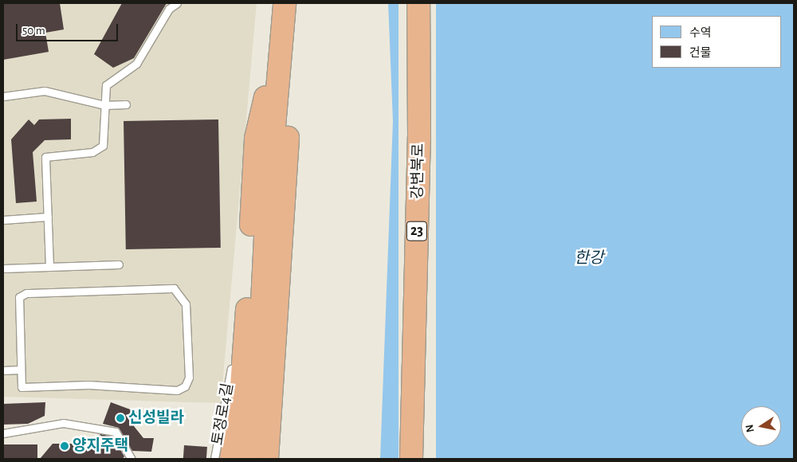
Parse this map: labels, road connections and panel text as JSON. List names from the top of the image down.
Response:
{
  "streets": {
    "highway": ["강변북로", "23"],
    "lane": ["토정로4길"]
  },
  "water": ["한강"],
  "places": ["신성빌라", "양지주택"],
  "legend": ["수역", "건물"],
  "scale_bar": "50 m",
  "north": "left"
}
